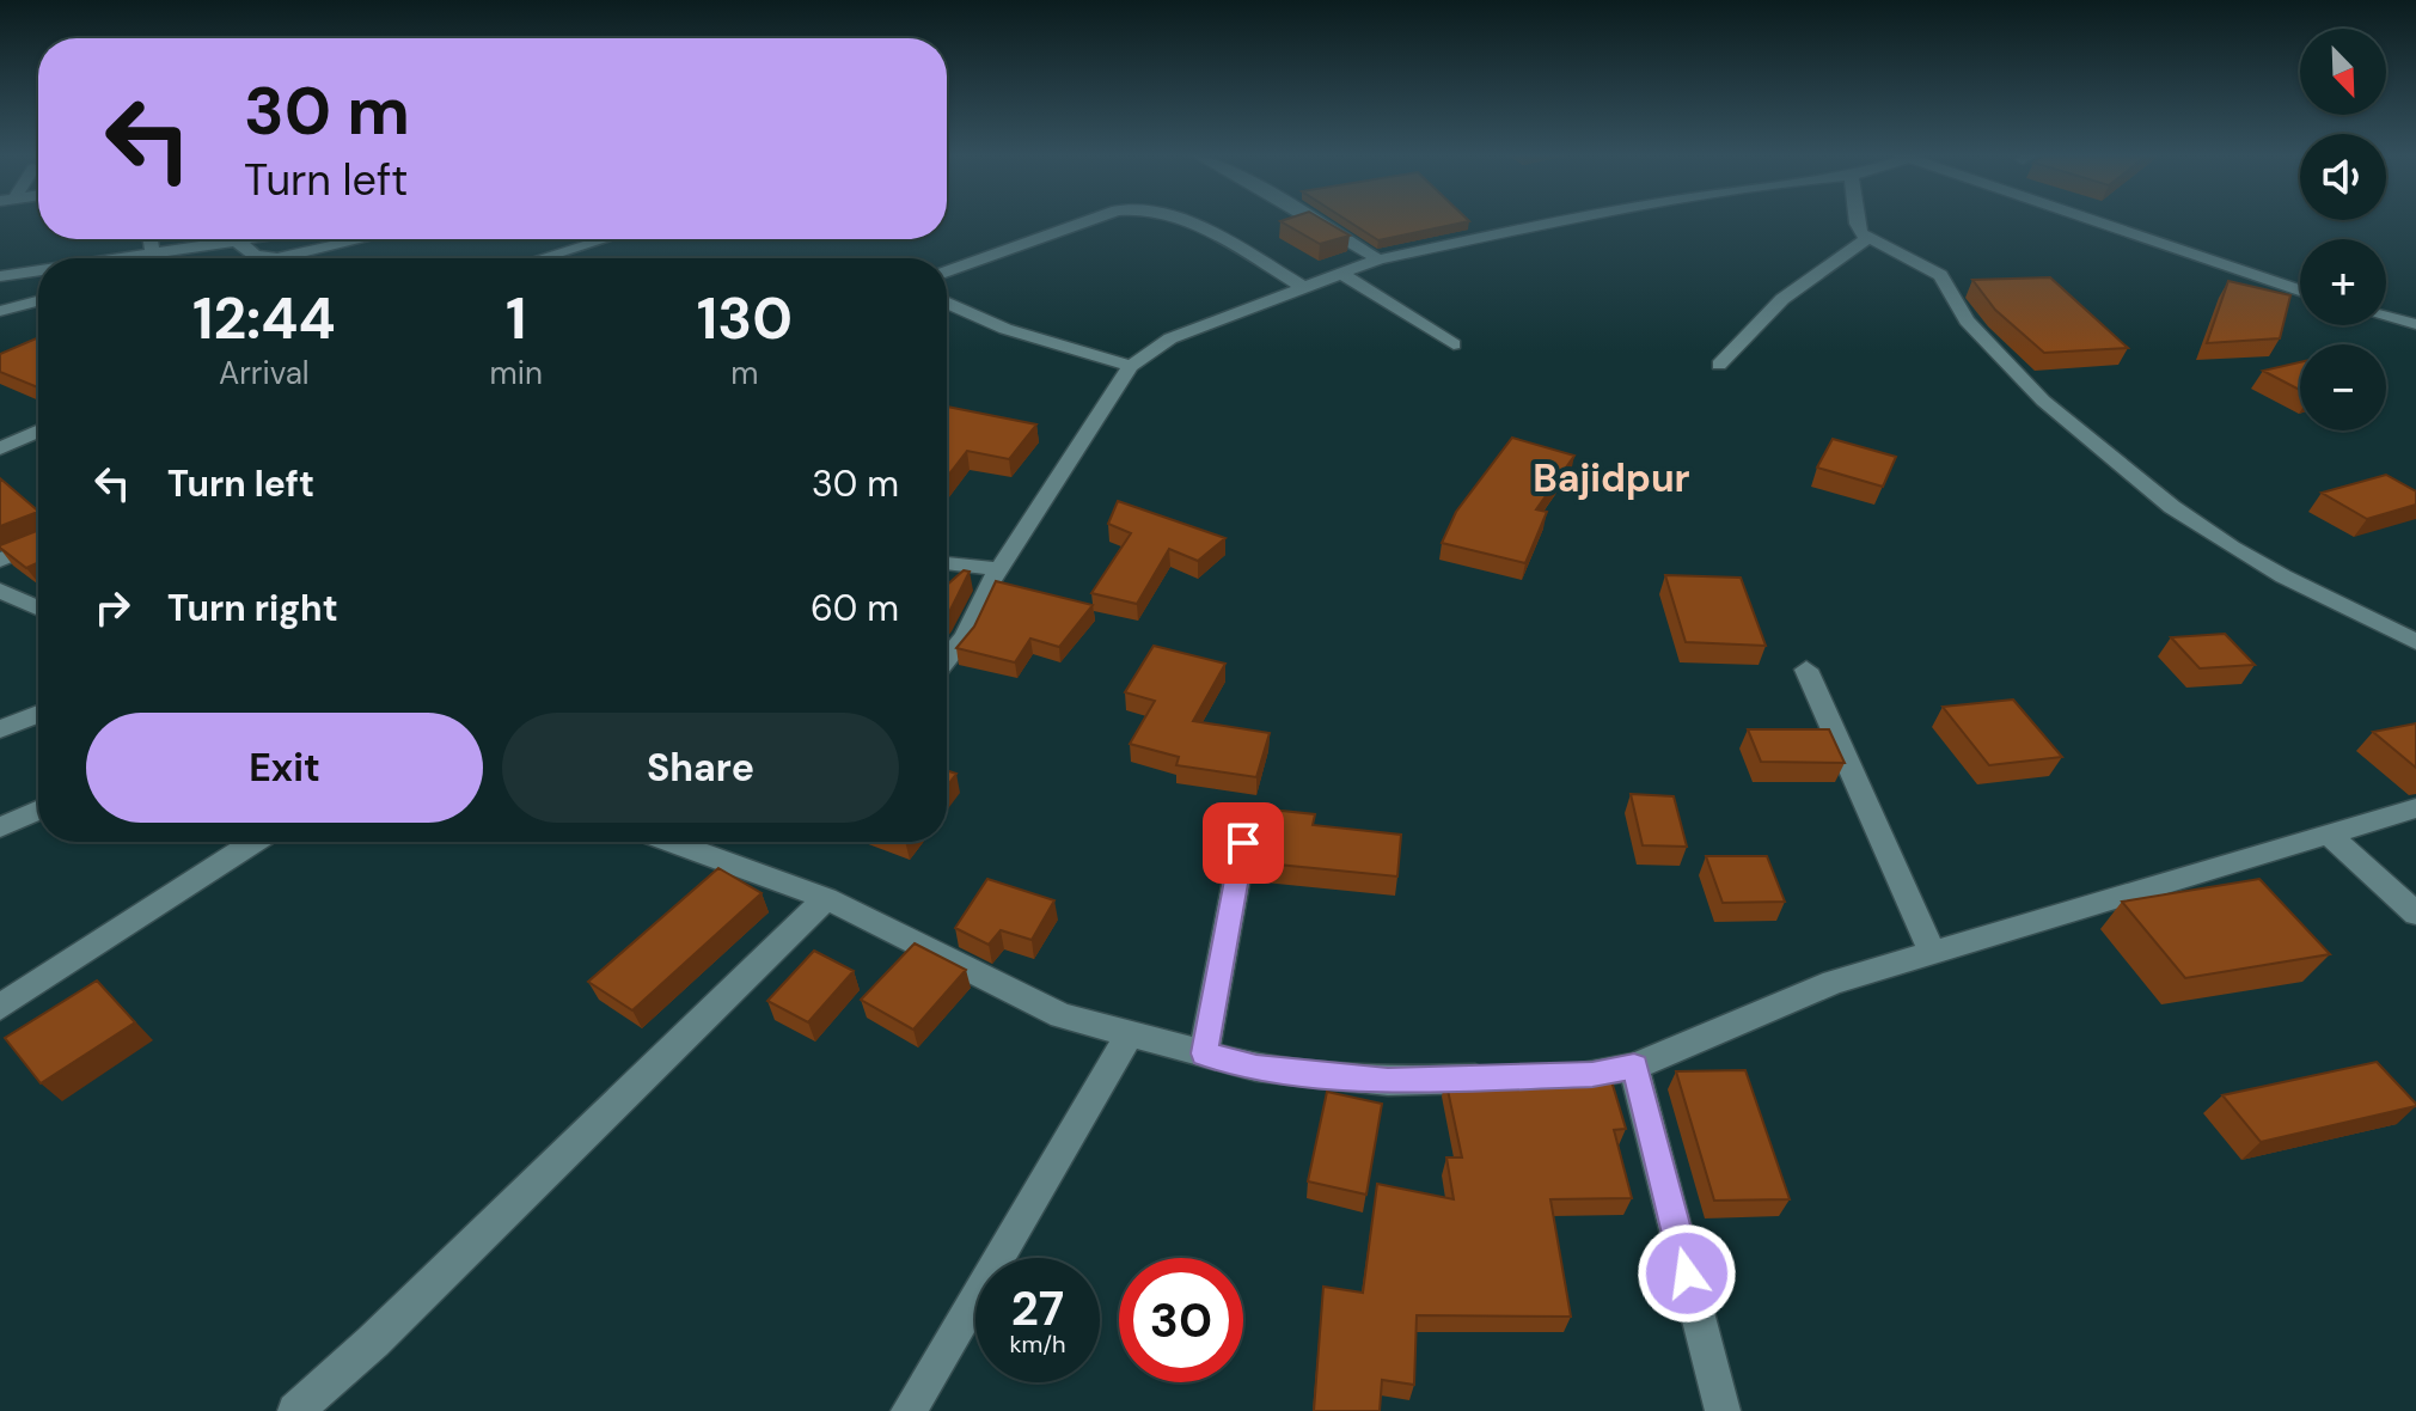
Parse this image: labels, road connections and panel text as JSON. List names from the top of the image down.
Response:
{
  "districts": ["Bajidpur"],
  "north": "bottom right",
  "page": {
    "map_buttons": ["+", "−"],
    "turn": ["30 m", "Turn left"],
    "eta": [
      "12:44",
      "Arrival",
      "1",
      "min",
      "130",
      "m"
    ],
    "list": [
      {
        "name": "Turn left",
        "value": "30 m"
      },
      {
        "name": "Turn right",
        "value": "60 m"
      }
    ],
    "buttons": ["Exit", "Share"],
    "speed": "27 km/h",
    "limit": "30"
  }
}
